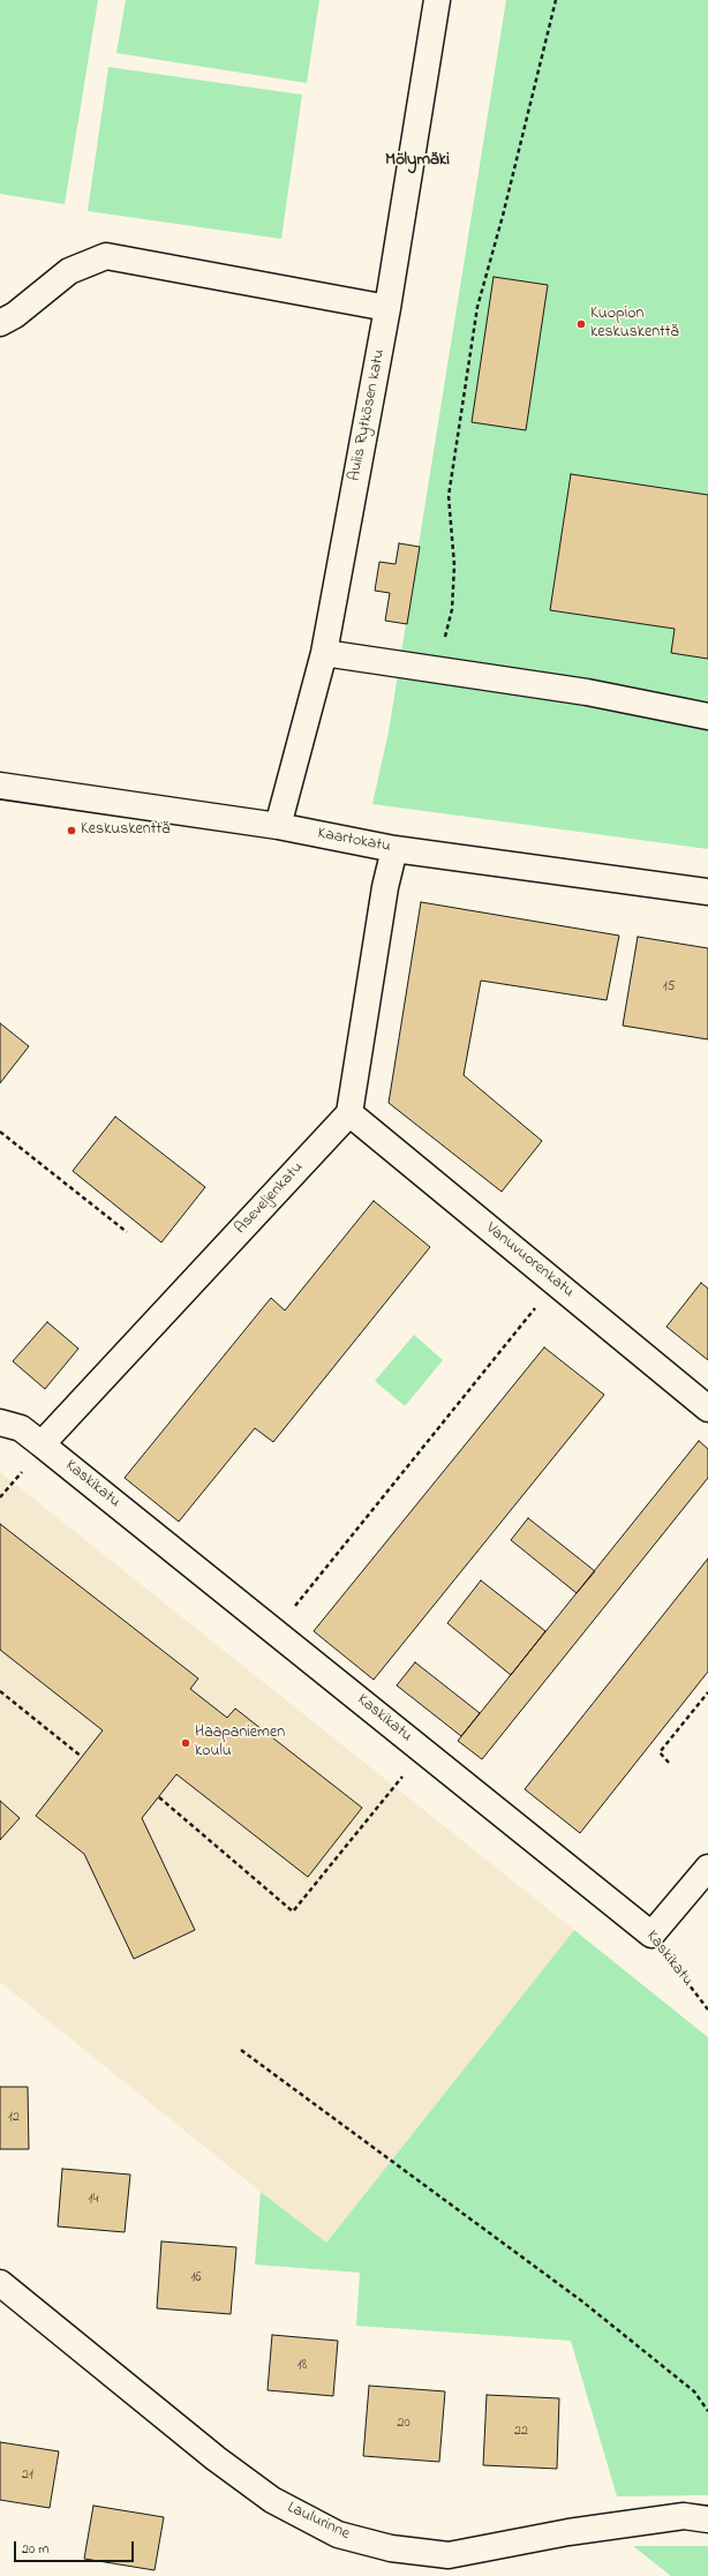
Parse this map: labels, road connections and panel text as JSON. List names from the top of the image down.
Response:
{
  "streets": {
    "street": [
      "Aulis Rytkösen katu",
      "Kaartokatu",
      "Aseveljenkatu",
      "Vanuvuorenkatu",
      "Kaskikatu",
      "Laulurinne"
    ]
  },
  "crossings": [
    ["Aulis Rytkösen katu", "Kaartokatu"],
    ["Aseveljenkatu", "Vanuvuorenkatu"],
    ["Aseveljenkatu", "Kaskikatu"]
  ],
  "districts": ["Mölymäki"],
  "places": ["Kuopion keskuskenttä", "Keskuskenttä", "Haapaniemen koulu"],
  "house_numbers": [
    "15",
    "12",
    "14",
    "16",
    "18",
    "20",
    "22",
    "21"
  ],
  "scale_bar": "20 m"
}
